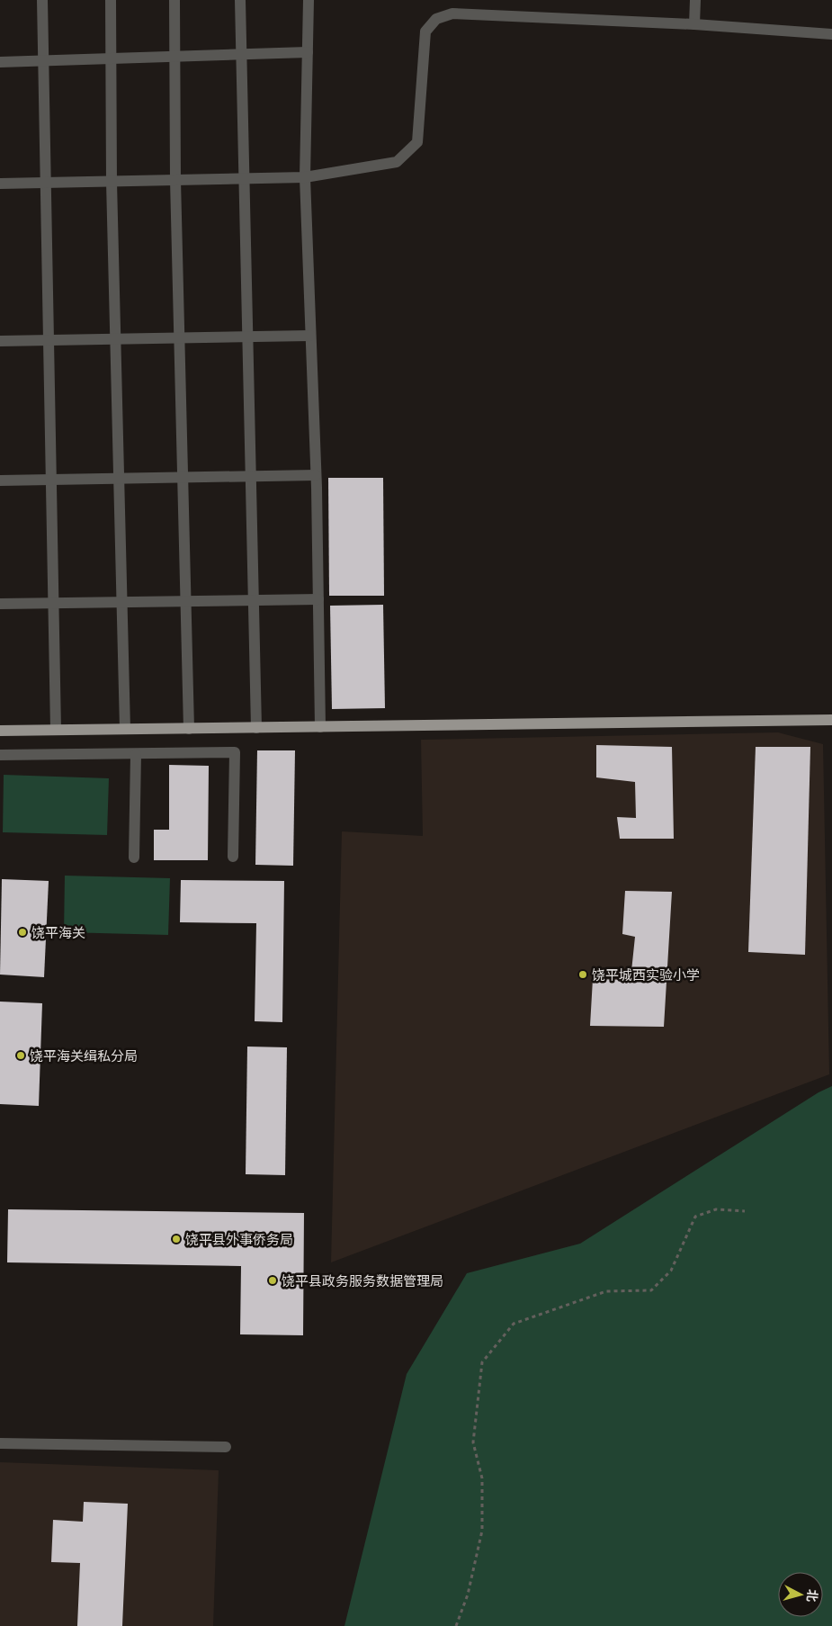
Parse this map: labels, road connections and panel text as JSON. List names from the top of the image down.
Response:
{
  "places": [
    "饶平海关",
    "饶平城西实验小学",
    "饶平海关缉私分局",
    "饶平县外事侨务局",
    "饶平县政务服务数据管理局"
  ],
  "north": "right"
}
